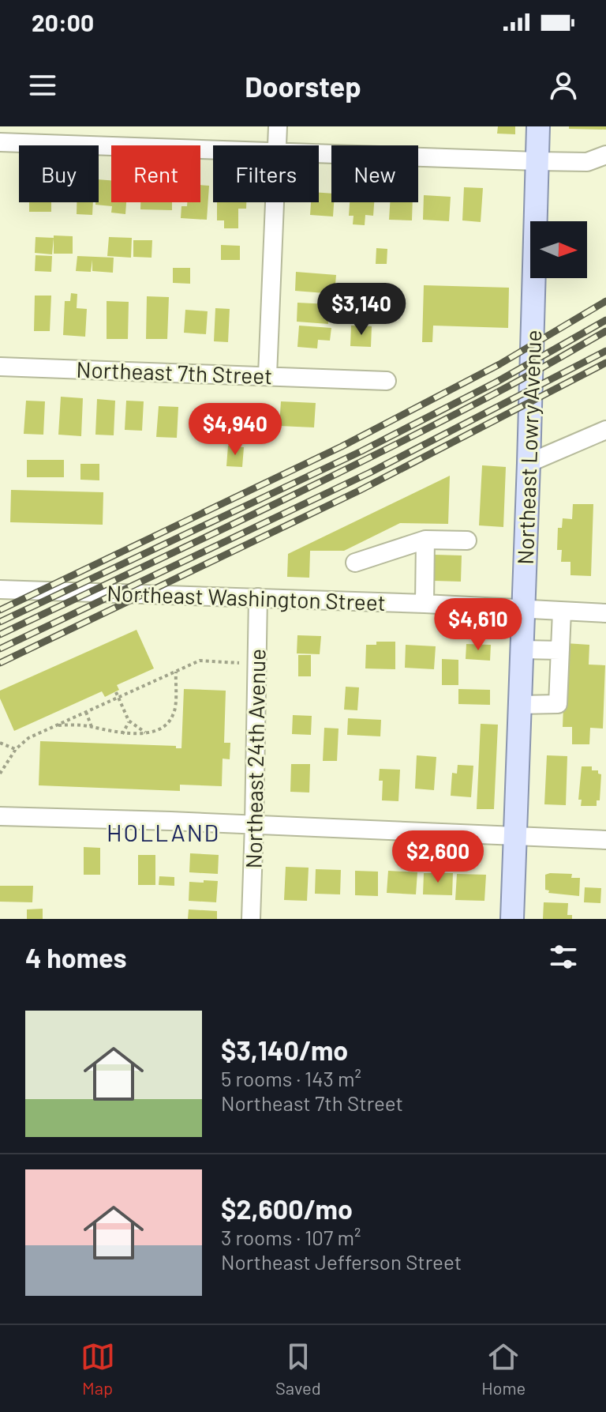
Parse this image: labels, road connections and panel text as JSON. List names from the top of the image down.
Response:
{
  "streets": {
    "main road": ["Northeast Lowry Avenue"],
    "street": ["Northeast 7th Street", "Northeast Washington Street", "Northeast 24th Avenue"]
  },
  "crossings": [
    ["Northeast Lowry Avenue", "Northeast Washington Street"],
    ["Northeast Washington Street", "Northeast 24th Avenue"]
  ],
  "districts": ["HOLLAND"],
  "north": "right",
  "page": {
    "status": "20:00",
    "header": "Doorstep",
    "chip": [
      "Buy",
      "Rent",
      "Filters",
      "New"
    ],
    "price": [
      "$3,140",
      "$4,940",
      "$4,610",
      "$2,600"
    ],
    "heading": "4 homes",
    "list": [
      {
        "name": "$3,140/mo",
        "note": "5 rooms · 143 m² · Northeast 7th Street"
      },
      {
        "name": "$2,600/mo",
        "note": "3 rooms · 107 m² · Northeast Jefferson Street"
      }
    ],
    "tabs": ["Map", "Saved", "Home"]
  }
}
